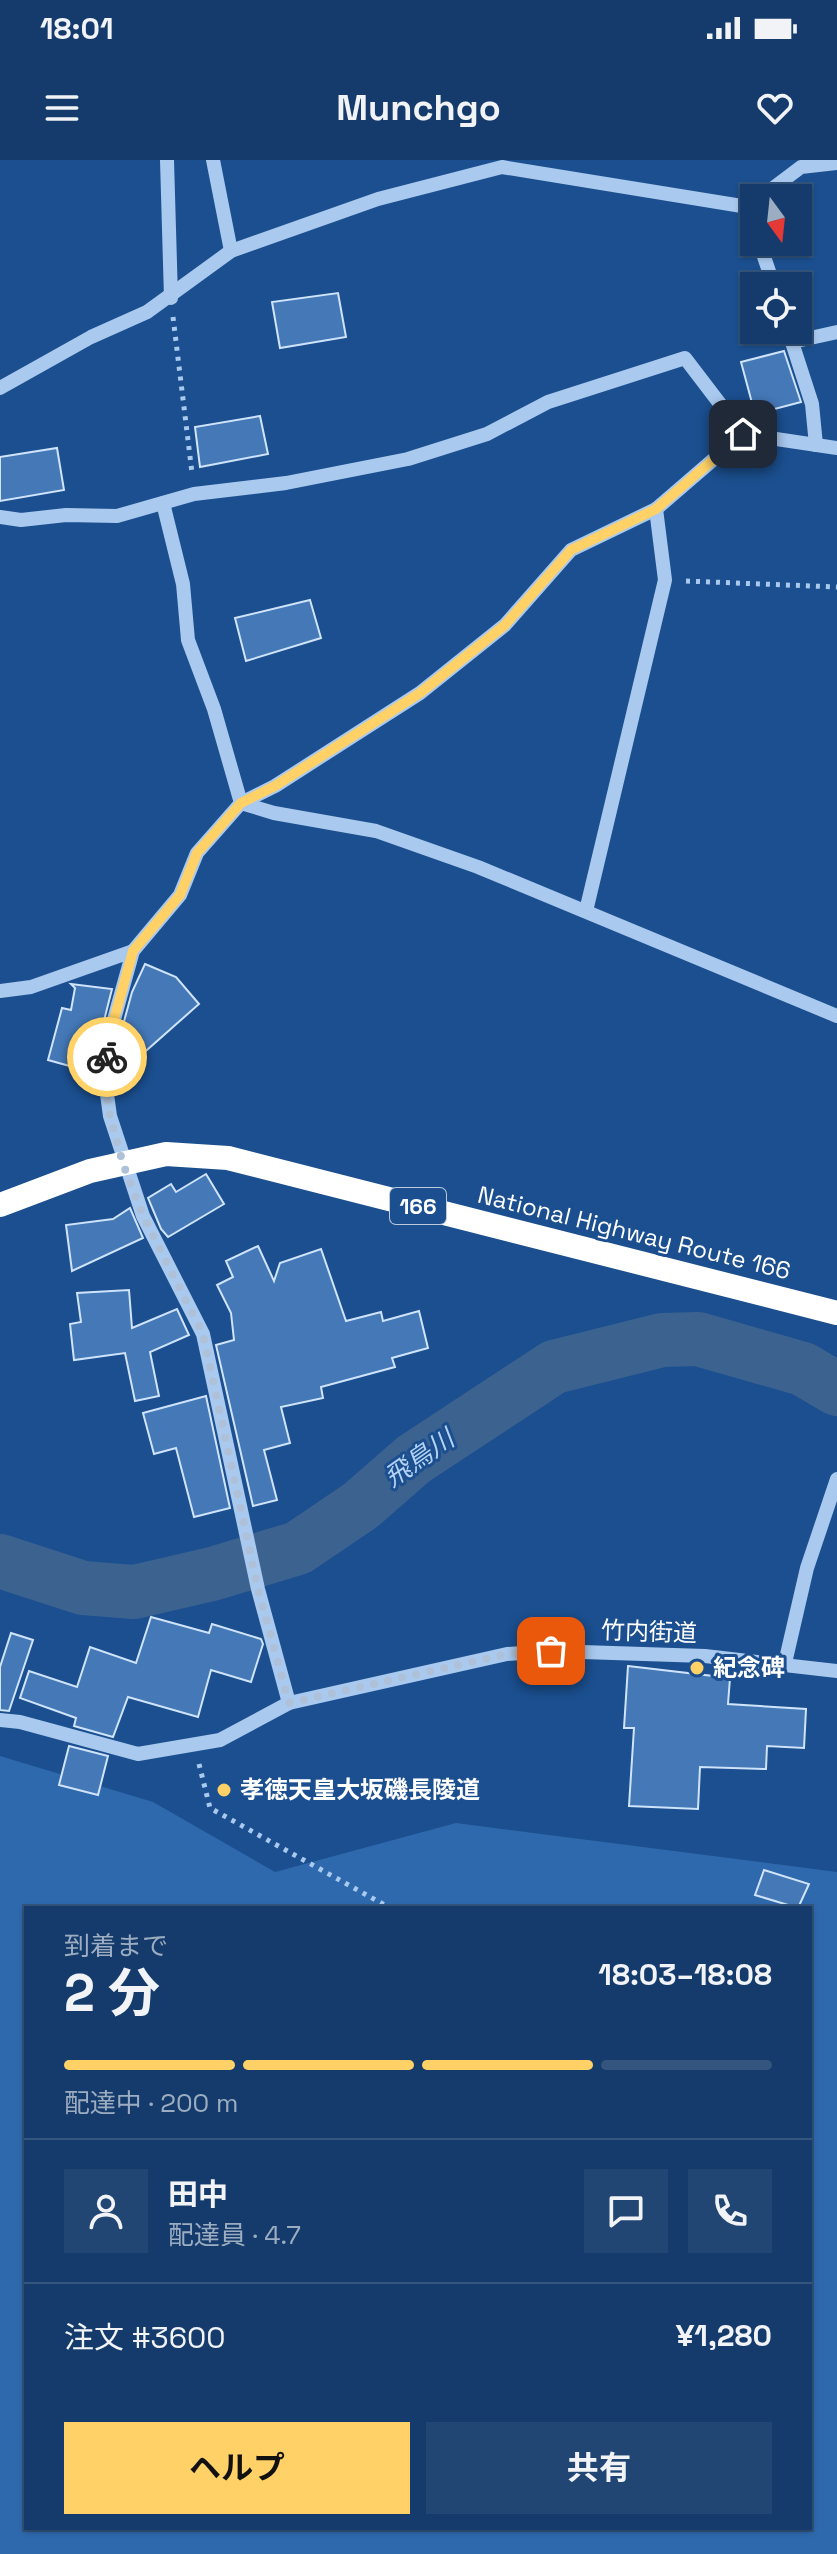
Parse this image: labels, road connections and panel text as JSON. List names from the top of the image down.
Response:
{
  "streets": {
    "highway": ["166", "National Highway Route 166"],
    "street": ["竹内街道"]
  },
  "water": ["飛鳥川"],
  "places": ["紀念碑", "孝徳天皇大坂磯長陵道"],
  "north": "bottom",
  "page": {
    "status": "18:01",
    "header": "Munchgo",
    "heading": ["2 分", "到着まで", "18:03–18:08"],
    "panel": [
      "田中",
      "配達員 · 4.7",
      "注文 #3600",
      "¥1,280"
    ],
    "bar": "配達中 · 200 m",
    "buttons": ["ヘルプ", "共有"]
  }
}
